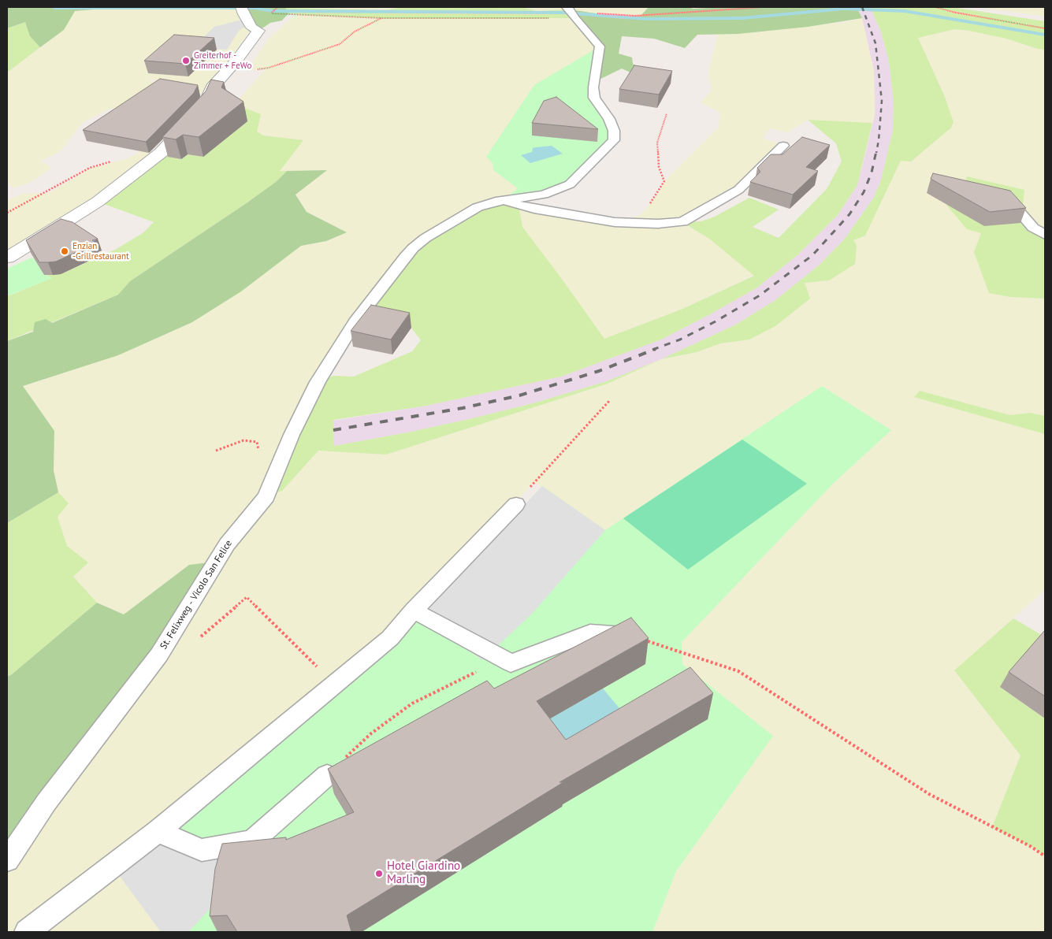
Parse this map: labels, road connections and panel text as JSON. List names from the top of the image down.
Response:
{
  "streets": {
    "lane": ["St. Felixweg - Vicolo San Felice"]
  },
  "places": ["Greiterhof - Zimmer + FeWo", "Enzian -Grillrestaurant", "Hotel Giardino Marling"]
}
